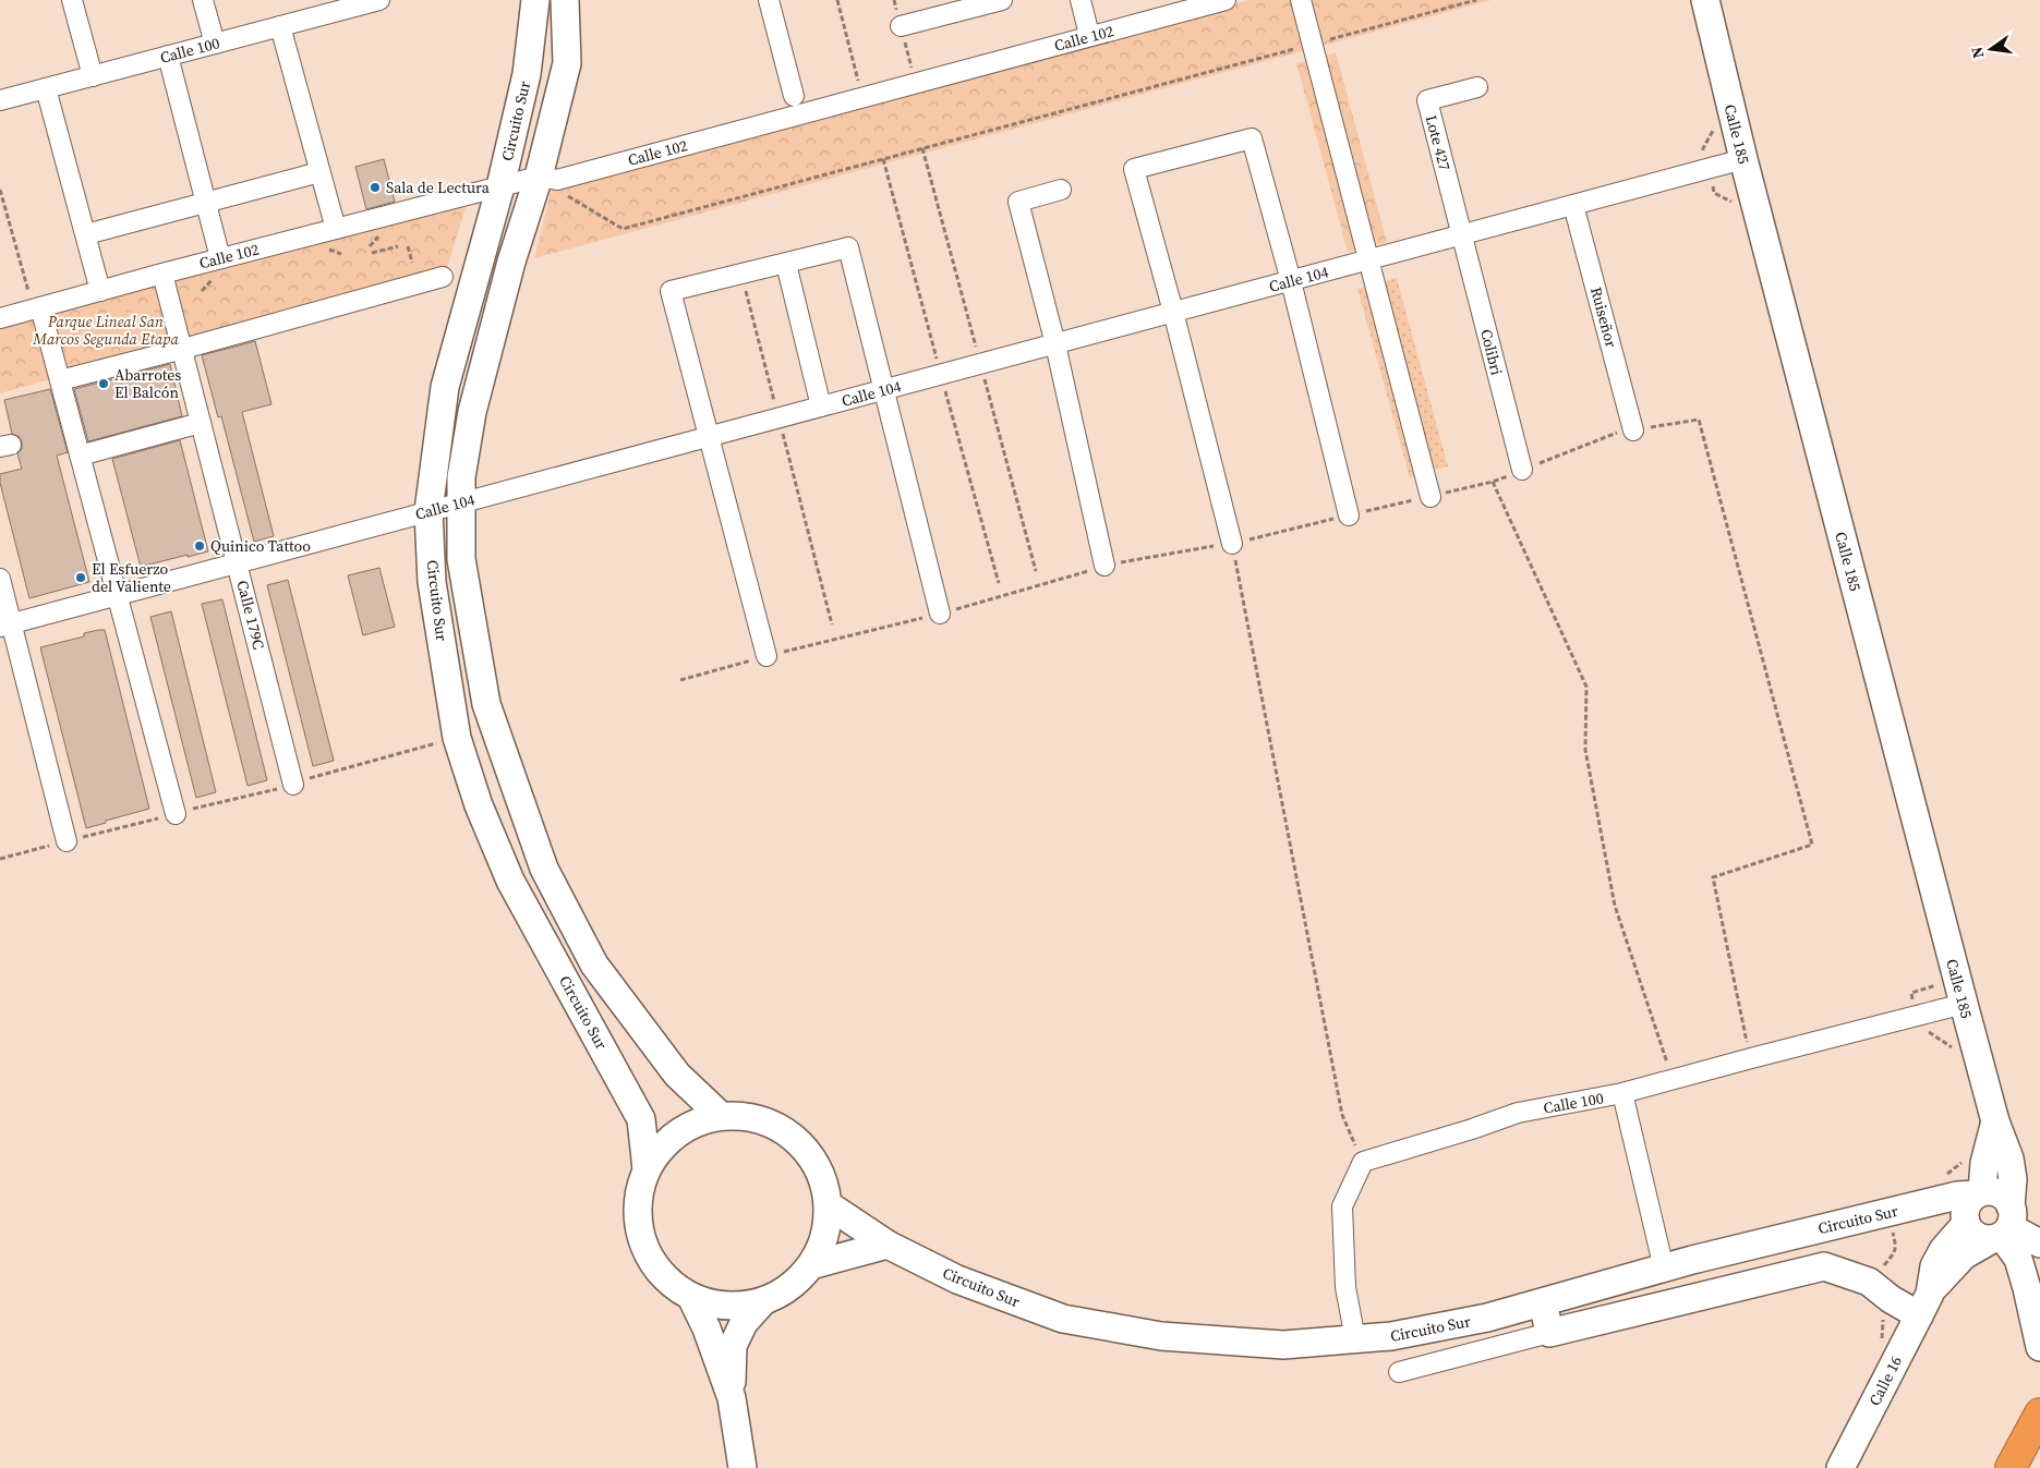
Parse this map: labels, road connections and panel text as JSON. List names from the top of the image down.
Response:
{
  "streets": {
    "street": [
      "Calle 102",
      "Calle 100",
      "Circuito Sur",
      "Calle 185",
      "Lote 427",
      "Calle 104",
      "Ruiseñor",
      "Colibri",
      "Calle 179C",
      "Calle 16"
    ]
  },
  "crossings": [
    ["Calle 102", "Circuito Sur"],
    ["Calle 102", "Calle 179C"],
    ["Calle 100", "Calle 185"],
    ["Circuito Sur", "Calle 185"],
    ["Circuito Sur", "Calle 104"],
    ["Circuito Sur", "Calle 16"],
    ["Calle 185", "Calle 104"],
    ["Calle 185", "Calle 16"],
    ["Lote 427", "Calle 104"],
    ["Lote 427", "Colibri"],
    ["Calle 104", "Ruiseñor"],
    ["Calle 104", "Colibri"],
    ["Calle 104", "Calle 179C"]
  ],
  "parks": ["Parque Lineal San Marcos Segunda Etapa"],
  "places": [
    "Sala de Lectura",
    "Abarrotes El Balcón",
    "Quinico Tattoo",
    "El Esfuerzo del Valiente"
  ],
  "north": "left"
}
